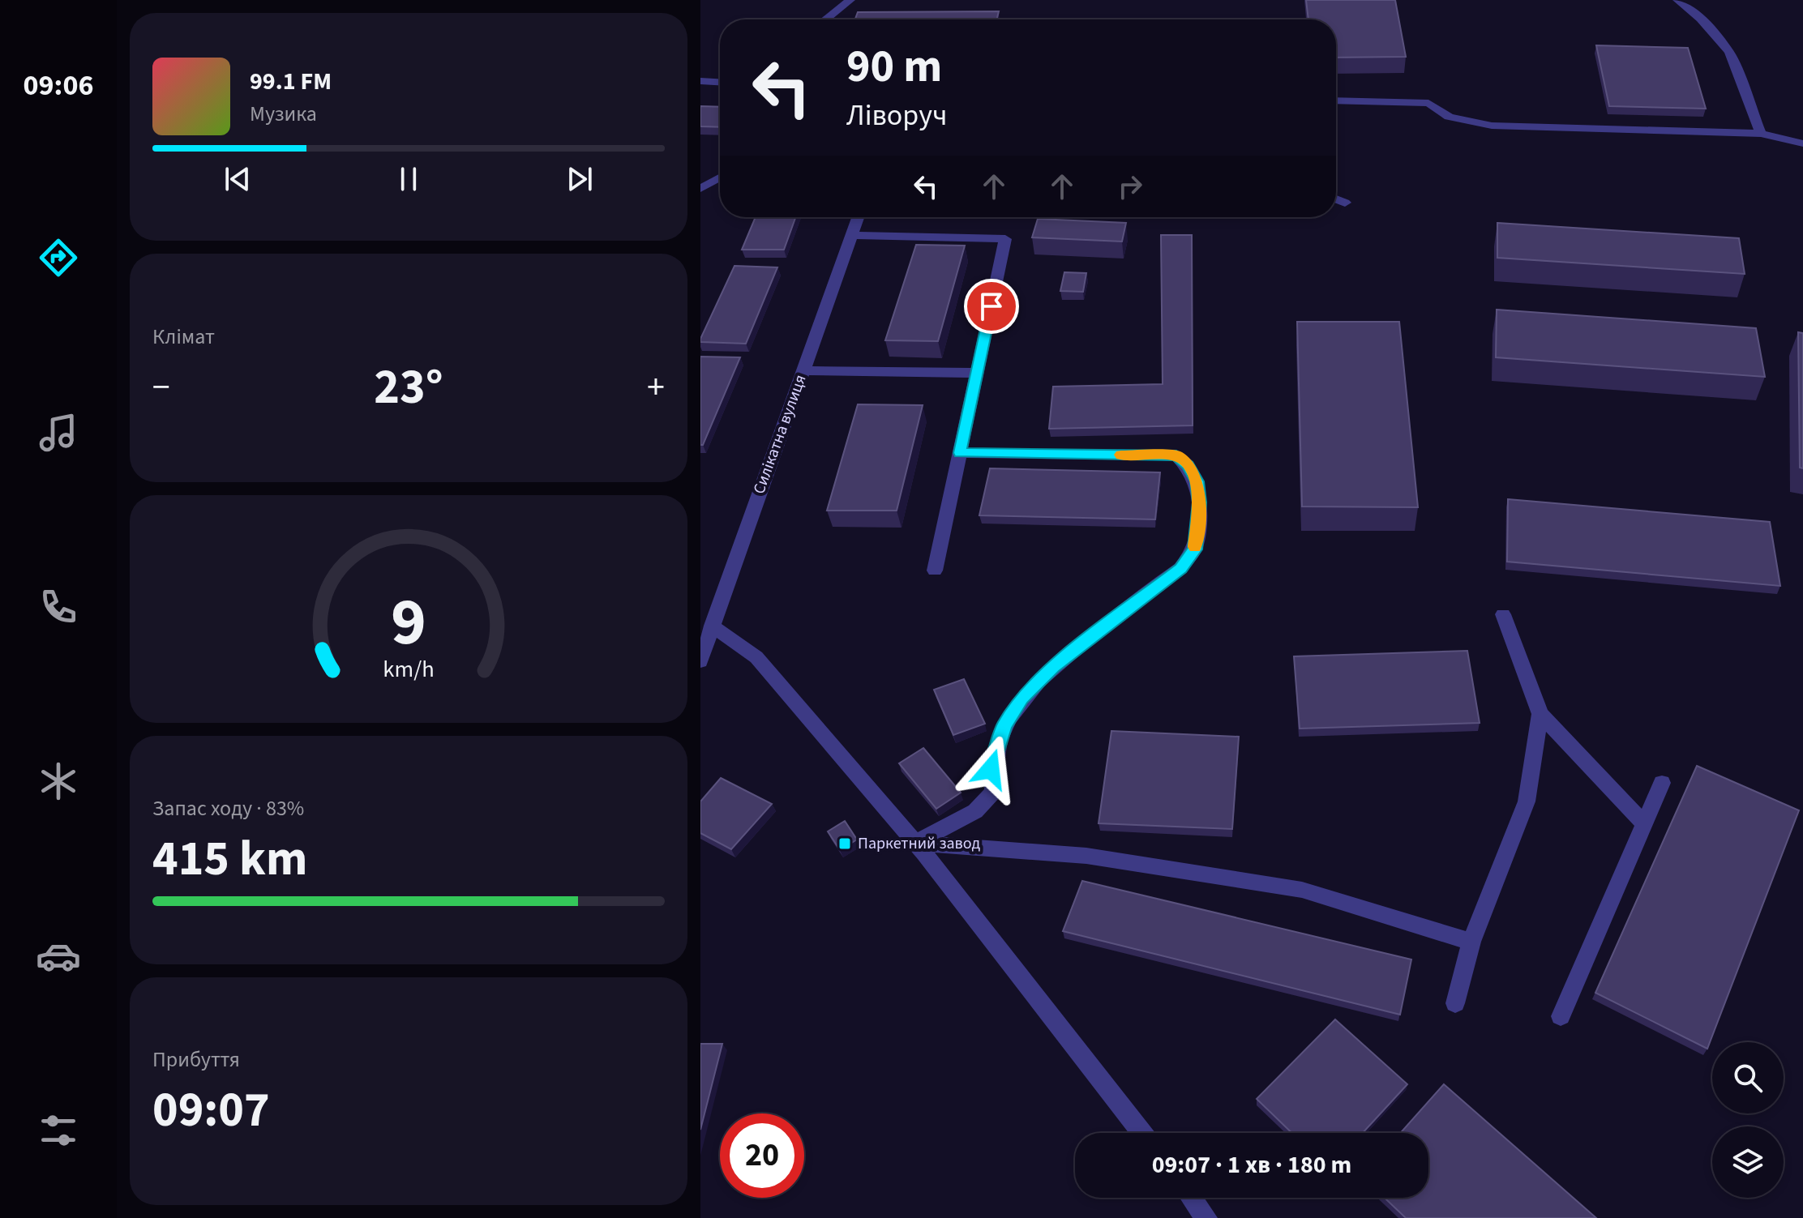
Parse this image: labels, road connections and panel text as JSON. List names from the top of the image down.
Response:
{
  "streets": {
    "street": ["Силікатна вулиця"]
  },
  "places": {
    "transit": ["Паркетний завод"]
  },
  "page": {
    "tabs": "09:06",
    "turn": ["90 m", "Ліворуч"],
    "song": ["99.1 FM", "Музика"],
    "tile": [
      "Клімат",
      ["Запас ходу · 83%", "415 km"],
      ["Прибуття", "09:07"]
    ],
    "heat": ["−", "23°", "+"],
    "limit": "20",
    "trip": "09:07 · 1 хв · 180 m",
    "gauge": ["9", "km/h"]
  }
}
